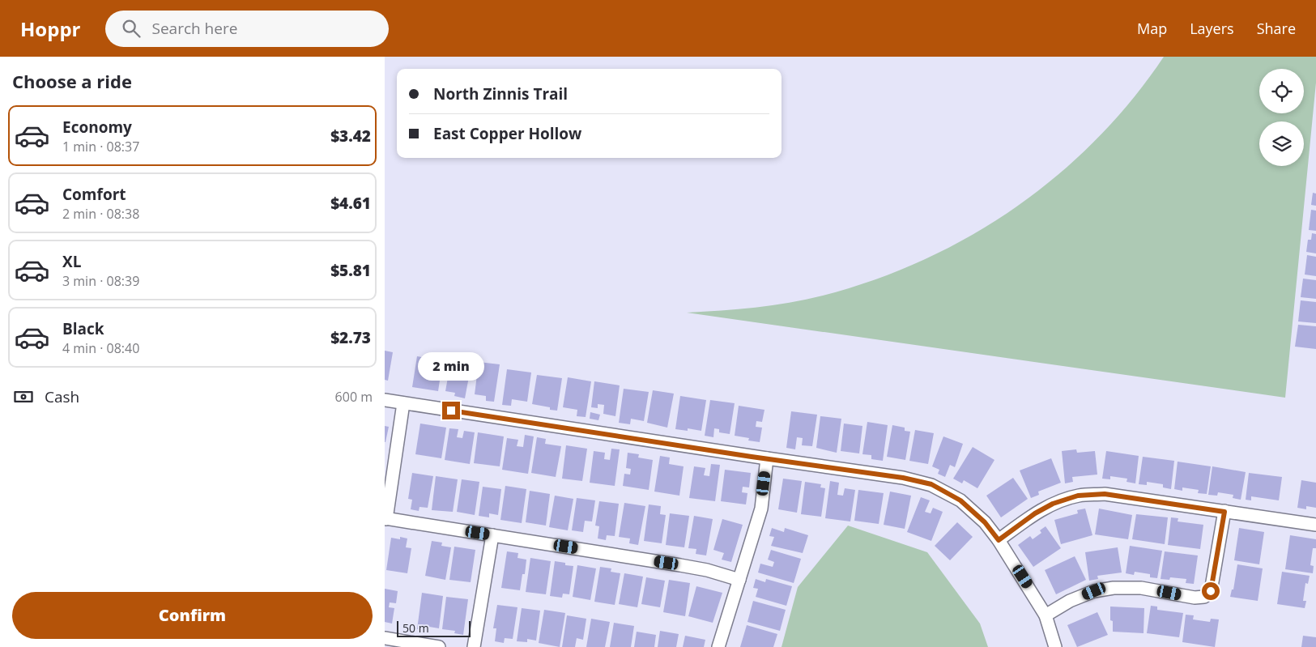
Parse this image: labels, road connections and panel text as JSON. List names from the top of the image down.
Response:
{
  "scale_bar": "50 m",
  "page": {
    "header": "Hoppr",
    "search": "Search here",
    "nav": ["Map", "Layers", "Share"],
    "heading": "Choose a ride",
    "banner": ["North Zinnis Trail", "East Copper Hollow"],
    "list": [
      {
        "name": "Economy",
        "note": "1 min · 08:37",
        "value": "$3.42"
      },
      {
        "name": "Comfort",
        "note": "2 min · 08:38",
        "value": "$4.61"
      },
      {
        "name": "XL",
        "note": "3 min · 08:39",
        "value": "$5.81"
      },
      {
        "name": "Black",
        "note": "4 min · 08:40",
        "value": "$2.73"
      }
    ],
    "bubble": "2 min",
    "pay": ["Cash", "600 m"],
    "buttons": "Confirm",
    "scale": "50 m"
  }
}
